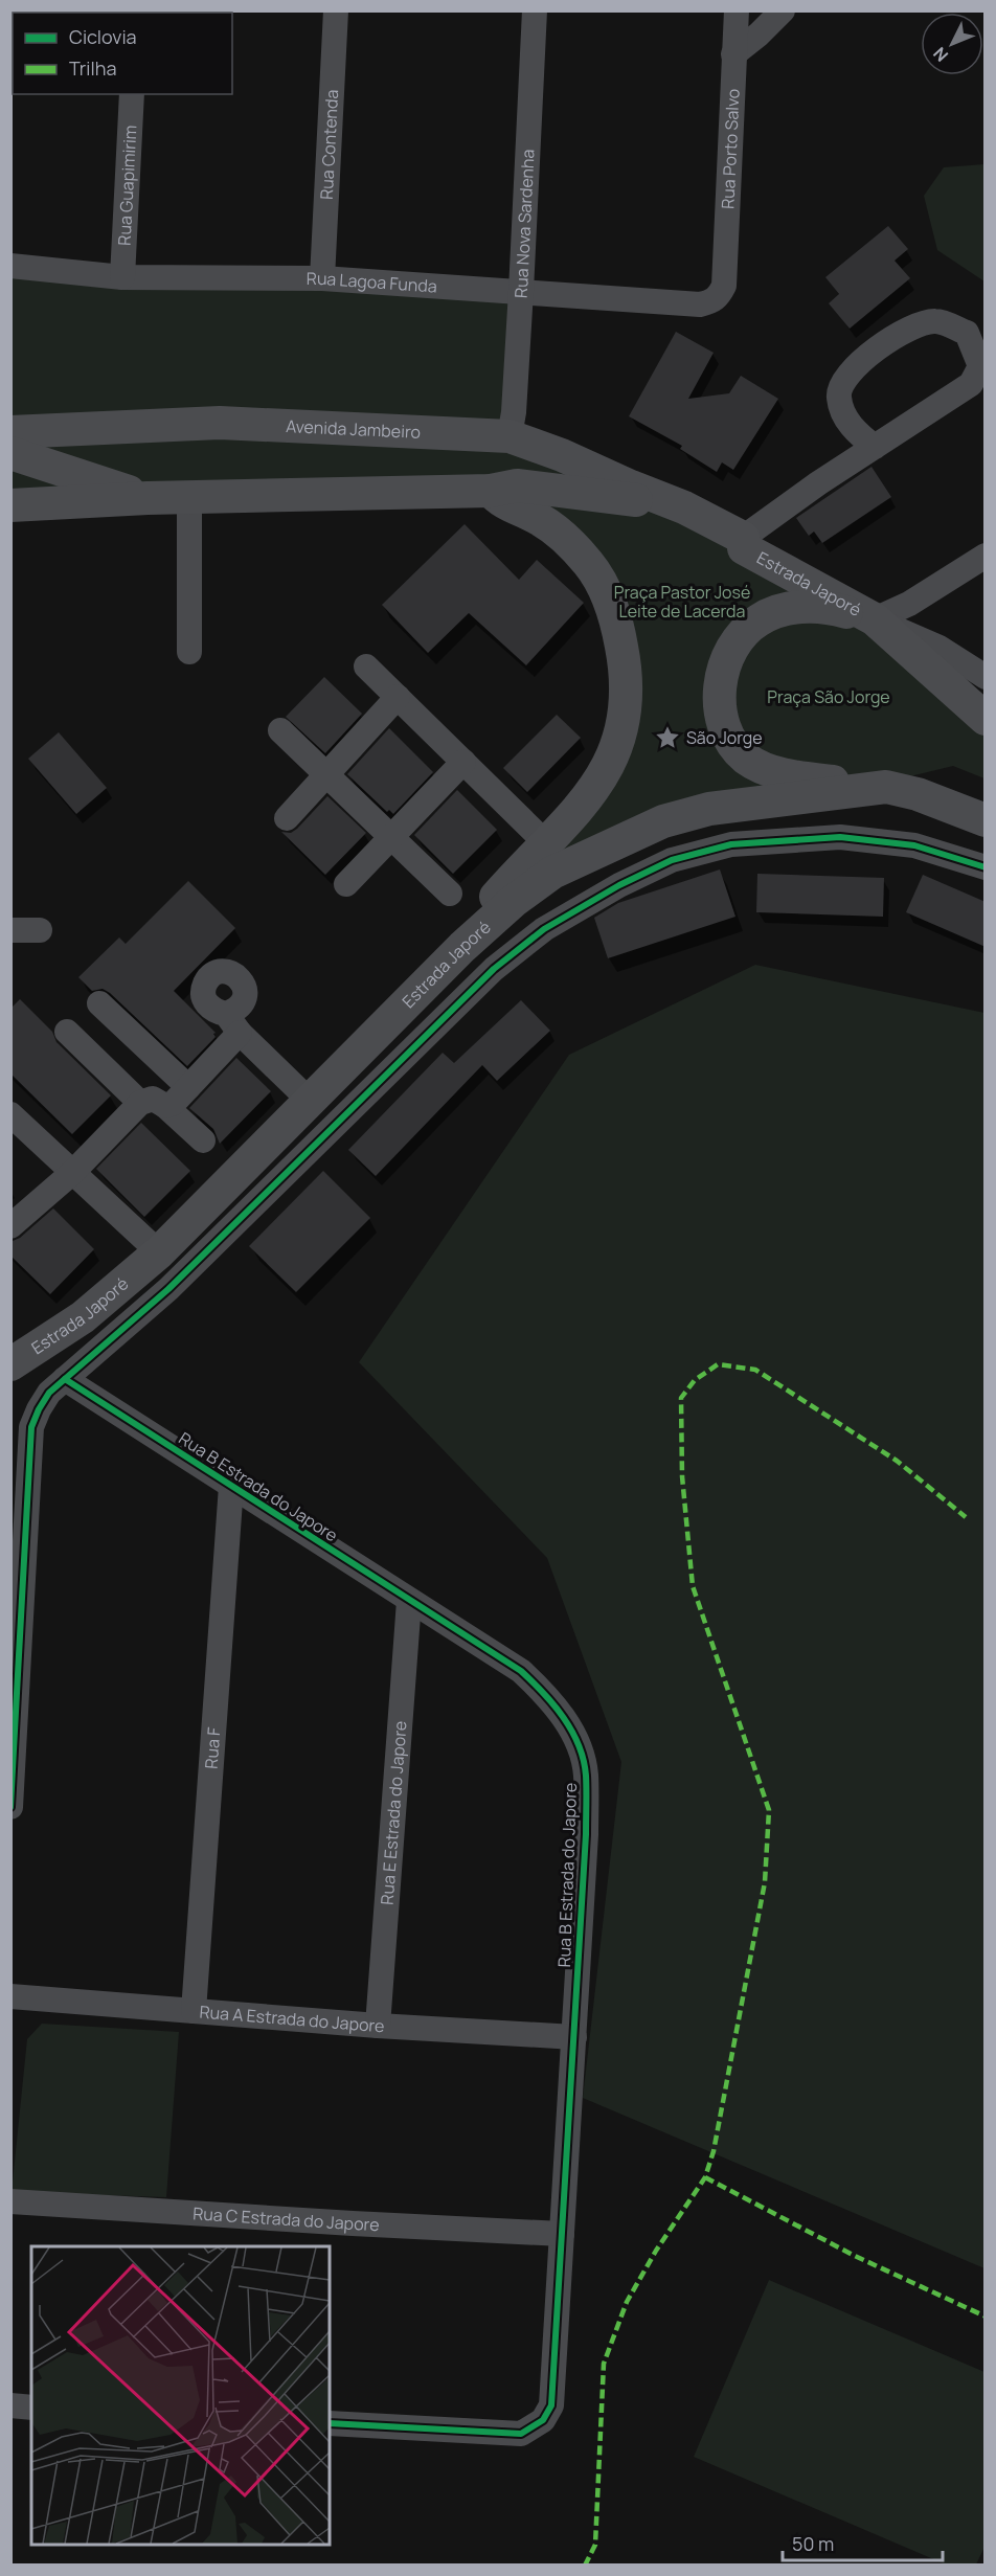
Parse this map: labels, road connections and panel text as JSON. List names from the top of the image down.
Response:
{
  "streets": {
    "main road": ["Avenida Jambeiro", "Estrada Japoré"],
    "street": [
      "Rua Contenda",
      "Rua Porto Salvo",
      "Rua Guapimirim",
      "Rua Nova Sardenha",
      "Rua Lagoa Funda",
      "Rua B Estrada do Japore",
      "Rua F",
      "Rua E Estrada do Japore",
      "Rua A Estrada do Japore",
      "Rua C Estrada do Japore"
    ]
  },
  "crossings": [
    ["Rua Contenda", "Rua Lagoa Funda"],
    ["Rua Porto Salvo", "Rua Lagoa Funda"],
    ["Rua Guapimirim", "Rua Lagoa Funda"],
    ["Rua Nova Sardenha", "Rua Lagoa Funda"],
    ["Rua Nova Sardenha", "Avenida Jambeiro"],
    ["Avenida Jambeiro", "Estrada Japoré"],
    ["Rua B Estrada do Japore", "Rua F"],
    ["Rua B Estrada do Japore", "Rua E Estrada do Japore"],
    ["Rua B Estrada do Japore", "Rua A Estrada do Japore"],
    ["Rua B Estrada do Japore", "Rua C Estrada do Japore"],
    ["Rua F", "Rua A Estrada do Japore"],
    ["Rua E Estrada do Japore", "Rua A Estrada do Japore"]
  ],
  "parks": ["Praça Pastor José Leite de Lacerda", "Praça São Jorge"],
  "places": {
    "place": ["São Jorge"]
  },
  "legend": ["Ciclovia", "Trilha"],
  "scale_bar": "50 m",
  "north": "bottom left"
}
